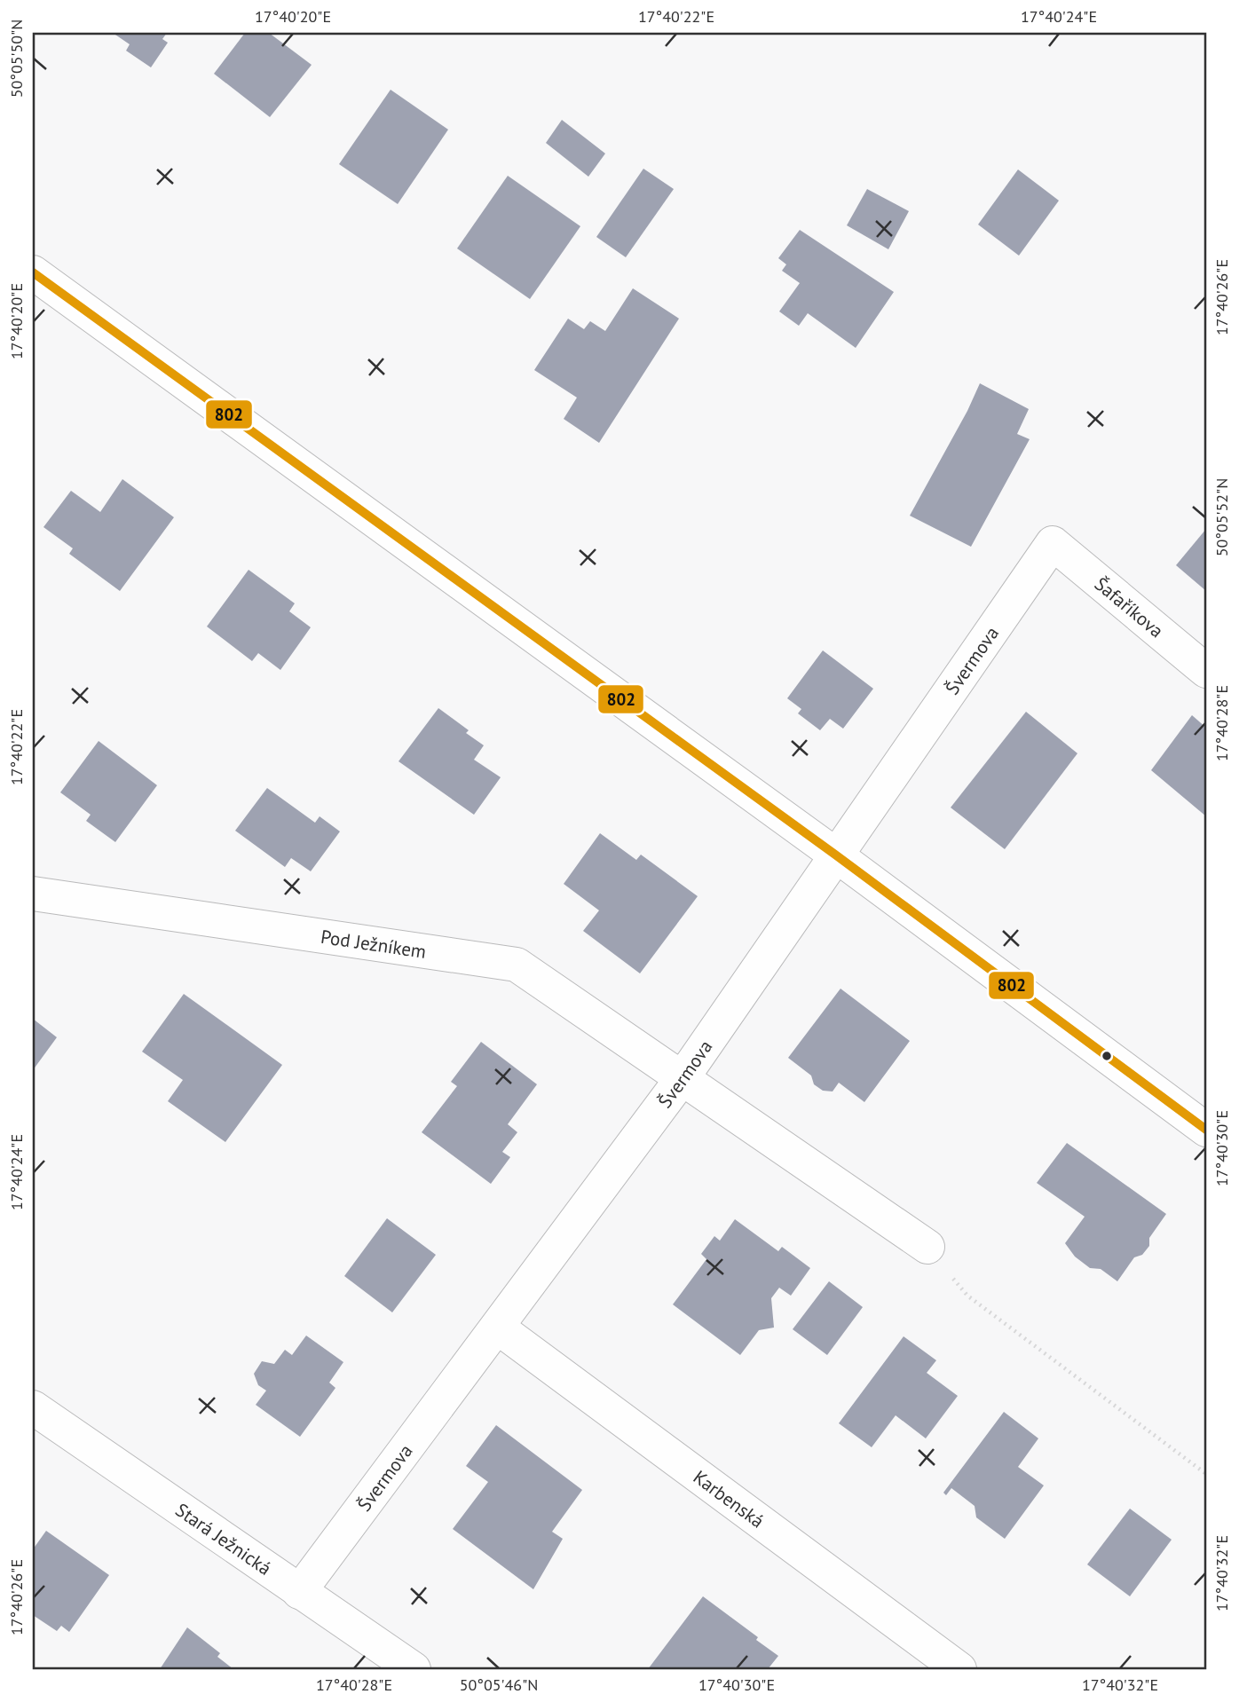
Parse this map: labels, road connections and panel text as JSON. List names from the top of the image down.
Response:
{
  "streets": {
    "street": [
      "Šafaříkova",
      "Švermova",
      "Pod Ježníkem",
      "Karbenská",
      "Stará Ježnická"
    ]
  },
  "crossings": [
    ["Šafaříkova", "Švermova"],
    ["Švermova", "Pod Ježníkem"],
    ["Švermova", "Karbenská"],
    ["Švermova", "Stará Ježnická"]
  ],
  "lines": ["transit line 802"],
  "coordinates": [
    "17°40'20\"E",
    "17°40'22\"E",
    "17°40'24\"E",
    "50°05'50\"N",
    "17°40'26\"E",
    "50°05'52\"N",
    "17°40'28\"E",
    "17°40'30\"E",
    "17°40'32\"E",
    "50°05'46\"N"
  ]
}
